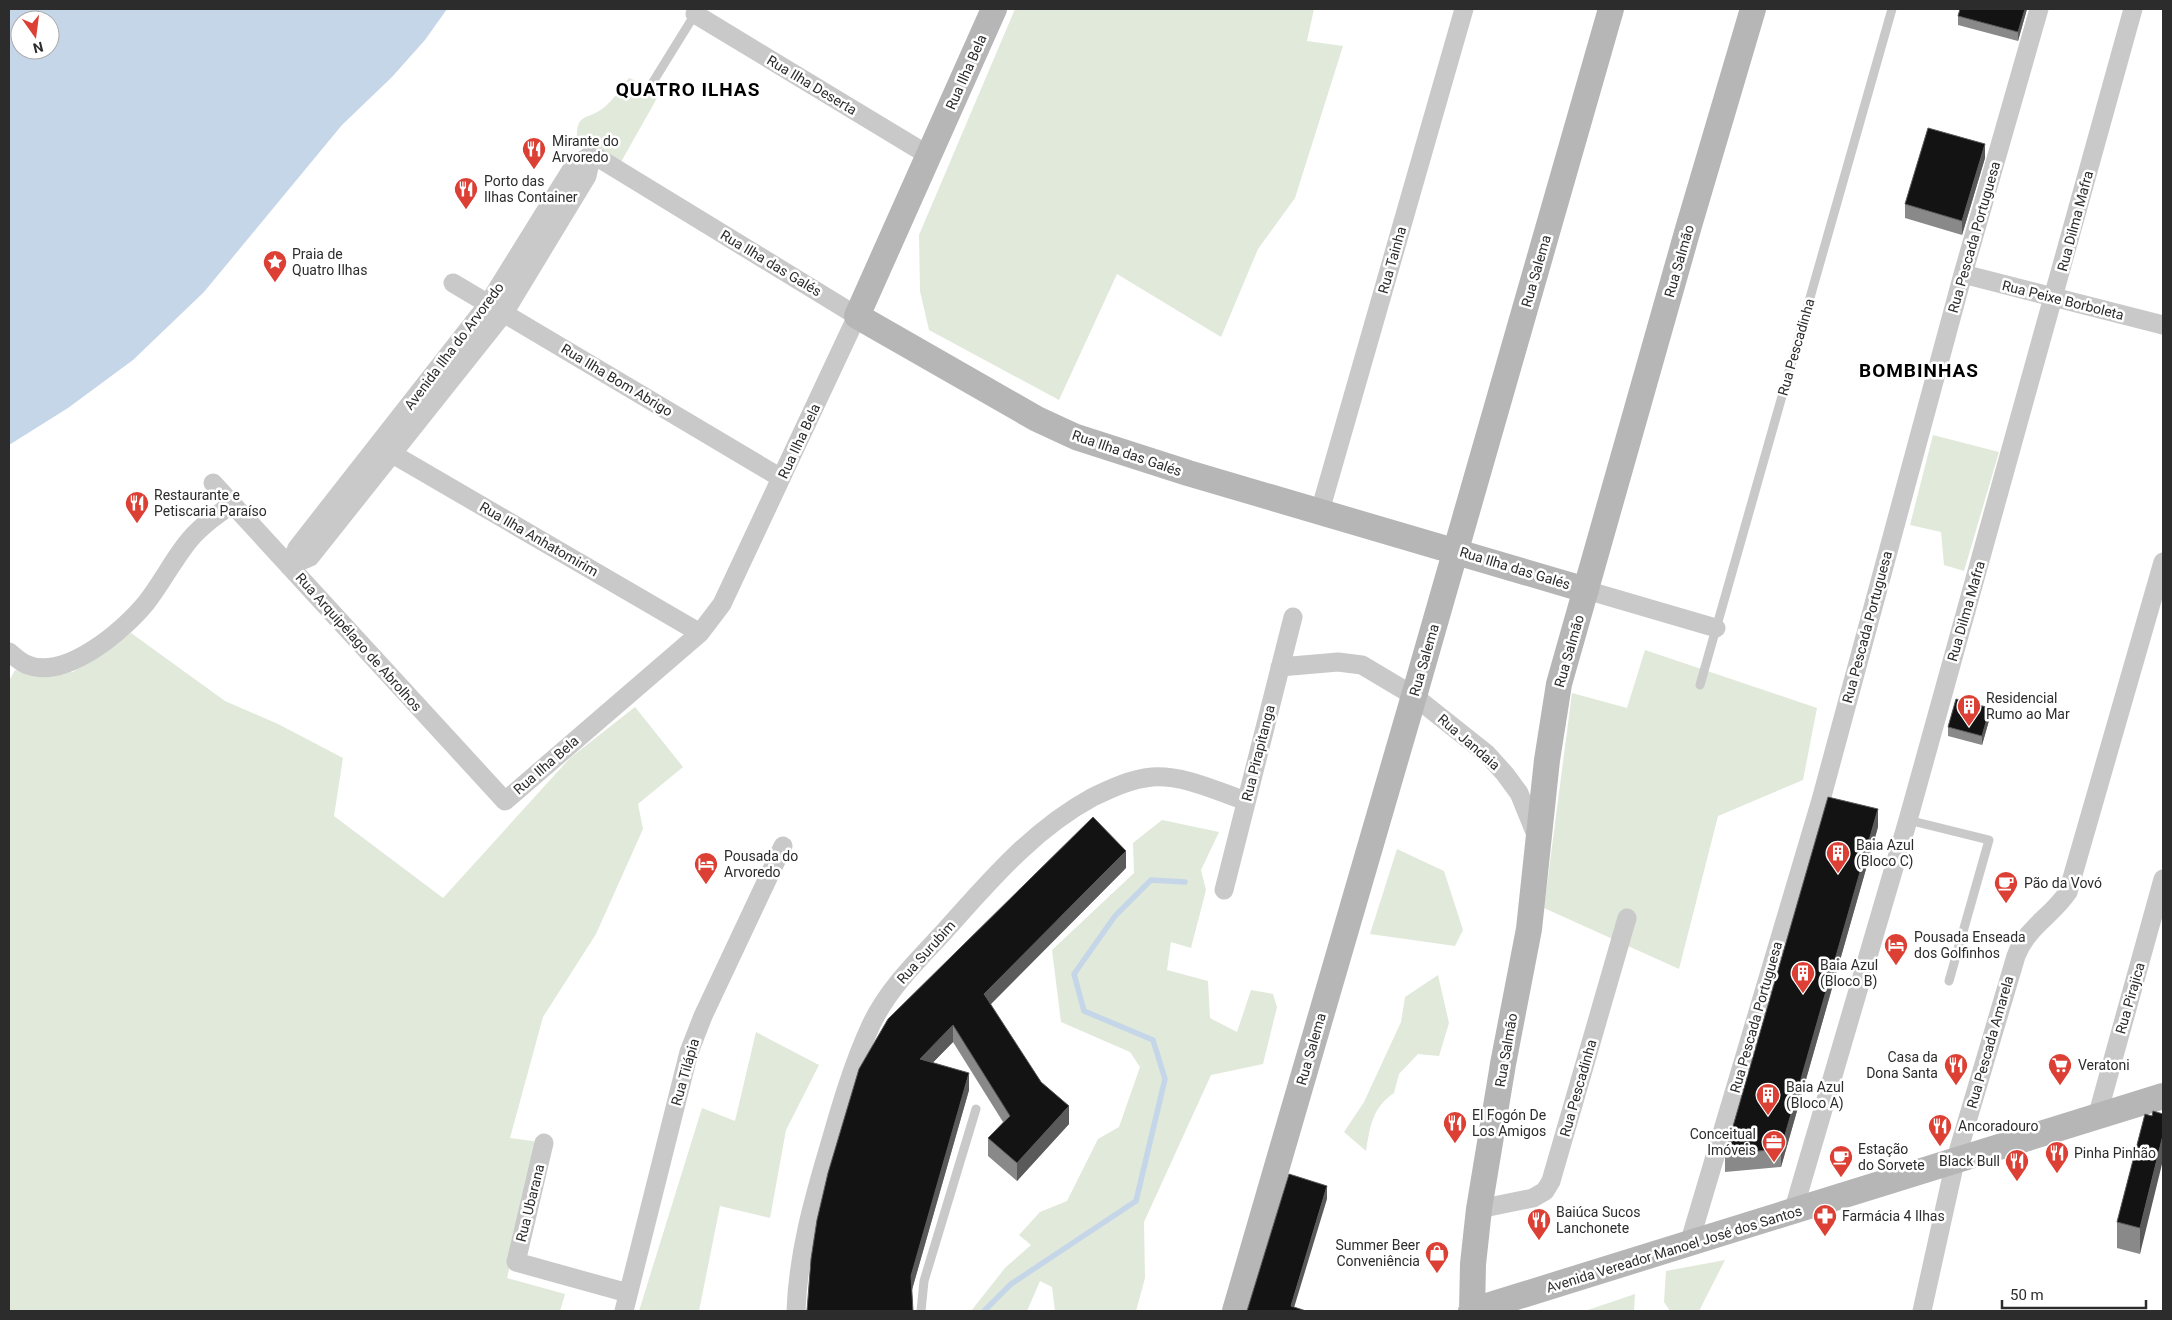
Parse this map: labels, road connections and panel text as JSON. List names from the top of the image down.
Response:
{
  "streets": {
    "main road": [
      "Rua Ilha Bela",
      "Rua Salmão",
      "Rua Ilha das Galés",
      "Rua Salema",
      "Avenida Vereador Manoel José dos Santos"
    ],
    "street": [
      "Rua Ilha Deserta",
      "Rua Dilma Mafra",
      "Rua Pescada Portuguesa",
      "Rua Tainha",
      "Rua Peixe Borboleta",
      "Avenida Ilha do Arvoredo",
      "Rua Pescadinha",
      "Rua Ilha Bom Abrigo",
      "Rua Ilha Anhatomirim",
      "Rua Arquipélago de Abrolhos",
      "Rua Jandaia",
      "Rua Pirapitanga",
      "Rua Surubim",
      "Rua Pirajica",
      "Rua Pescada Amarela",
      "Rua Tilápia",
      "Rua Ubarana"
    ]
  },
  "crossings": [
    ["Rua Ilha Bela", "Rua Ilha Deserta"],
    ["Rua Ilha Bela", "Rua Ilha das Galés"],
    ["Rua Ilha Bela", "Rua Ilha Bom Abrigo"],
    ["Rua Ilha Bela", "Rua Ilha Anhatomirim"],
    ["Rua Ilha Bela", "Rua Arquipélago de Abrolhos"],
    ["Rua Dilma Mafra", "Rua Peixe Borboleta"],
    ["Rua Dilma Mafra", "Avenida Vereador Manoel José dos Santos"],
    ["Rua Pescada Portuguesa", "Rua Peixe Borboleta"],
    ["Rua Pescada Portuguesa", "Avenida Vereador Manoel José dos Santos"],
    ["Rua Tainha", "Rua Ilha das Galés"],
    ["Rua Salmão", "Rua Ilha das Galés"],
    ["Rua Salmão", "Rua Pescadinha"],
    ["Rua Salmão", "Rua Jandaia"],
    ["Rua Salmão", "Avenida Vereador Manoel José dos Santos"],
    ["Rua Ilha das Galés", "Rua Salema"],
    ["Rua Ilha das Galés", "Avenida Ilha do Arvoredo"],
    ["Rua Ilha das Galés", "Rua Pescadinha"],
    ["Rua Salema", "Rua Jandaia"],
    ["Avenida Ilha do Arvoredo", "Rua Ilha Bom Abrigo"],
    ["Avenida Ilha do Arvoredo", "Rua Ilha Anhatomirim"],
    ["Avenida Ilha do Arvoredo", "Rua Arquipélago de Abrolhos"],
    ["Rua Jandaia", "Rua Pirapitanga"],
    ["Rua Pirapitanga", "Rua Surubim"],
    ["Rua Pirajica", "Avenida Vereador Manoel José dos Santos"],
    ["Rua Pescada Amarela", "Avenida Vereador Manoel José dos Santos"],
    ["Rua Tilápia", "Rua Ubarana"]
  ],
  "districts": ["QUATRO ILHAS", "BOMBINHAS"],
  "places": {
    "restaurant": [
      "Mirante do Arvoredo",
      "Porto das Ilhas Container",
      "Restaurante e Petiscaria Paraíso",
      "Casa da Dona Santa",
      "El Fogón De Los Amigos",
      "Ancoradouro",
      "Pinha Pinhão",
      "Black Bull",
      "Baiúca Sucos Lanchonete"
    ],
    "place": ["Praia de Quatro Ilhas"],
    "building": [
      "Residencial Rumo ao Mar",
      "Baia Azul (Bloco C)",
      "Baia Azul (Bloco B)",
      "Baia Azul (Bloco A)"
    ],
    "hotel": ["Pousada do Arvoredo", "Pousada Enseada dos Golfinhos"],
    "cafe": ["Pão da Vovó", "Estação do Sorvete"],
    "supermarket": ["Veratoni"],
    "office": ["Conceitual Imóveis"],
    "pharmacy": ["Farmácia 4 Ilhas"],
    "shop": ["Summer Beer Conveniência"]
  },
  "scale_bar": "50 m",
  "north": "bottom"
}
